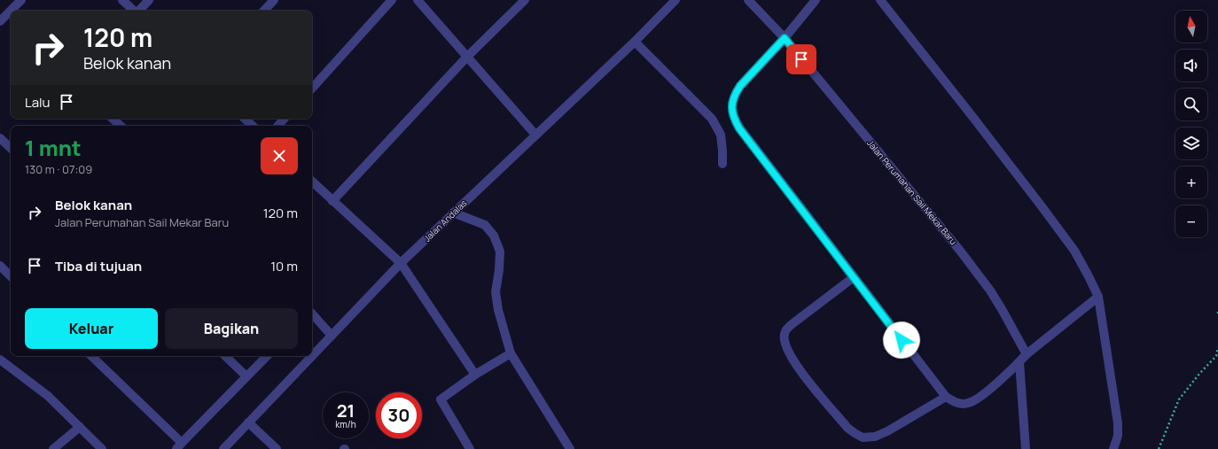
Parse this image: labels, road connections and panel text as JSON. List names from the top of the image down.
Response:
{
  "streets": {
    "street": ["Jalan Perumahan Sail Mekar Baru", "Jalan Andalas"]
  },
  "north": "top",
  "page": {
    "map_buttons": ["+", "−"],
    "turn": ["120 m", "Belok kanan"],
    "then": "Lalu",
    "heading": ["1 mnt", "130 m · 07:09"],
    "list": [
      {
        "name": "Belok kanan",
        "note": "Jalan Perumahan Sail Mekar Baru",
        "value": "120 m"
      },
      {
        "name": "Tiba di tujuan",
        "value": "10 m"
      }
    ],
    "buttons": ["Keluar", "Bagikan"],
    "speed": "21 km/h",
    "limit": "30"
  }
}
